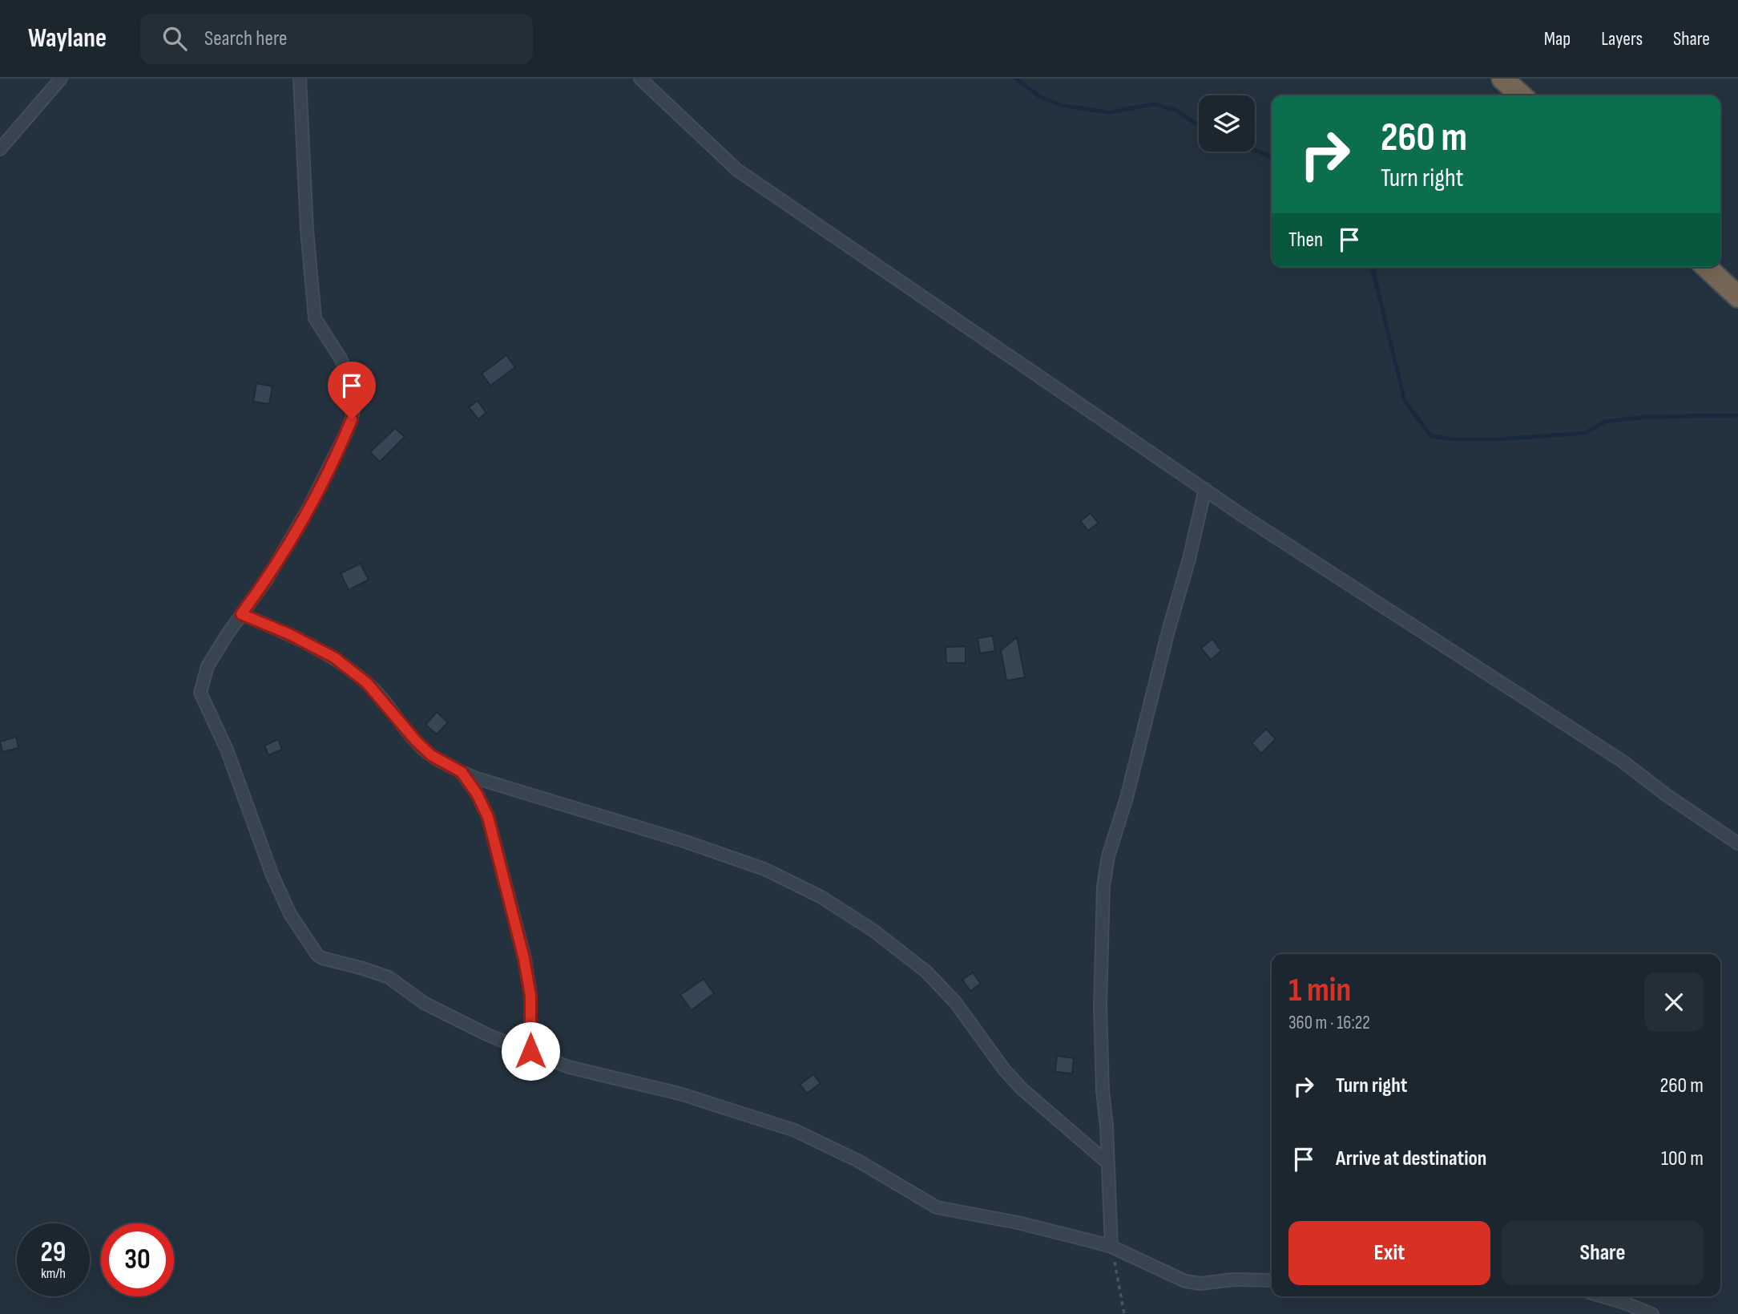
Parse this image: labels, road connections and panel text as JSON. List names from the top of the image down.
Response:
{
  "page": {
    "header": "Waylane",
    "search": "Search here",
    "nav": ["Map", "Layers", "Share"],
    "turn": ["260 m", "Turn right"],
    "then": "Then",
    "heading": ["1 min", "360 m · 16:22"],
    "list": [
      {
        "name": "Turn right",
        "value": "260 m"
      },
      {
        "name": "Arrive at destination",
        "value": "100 m"
      }
    ],
    "buttons": ["Exit", "Share"],
    "speed": "29 km/h",
    "limit": "30"
  }
}
